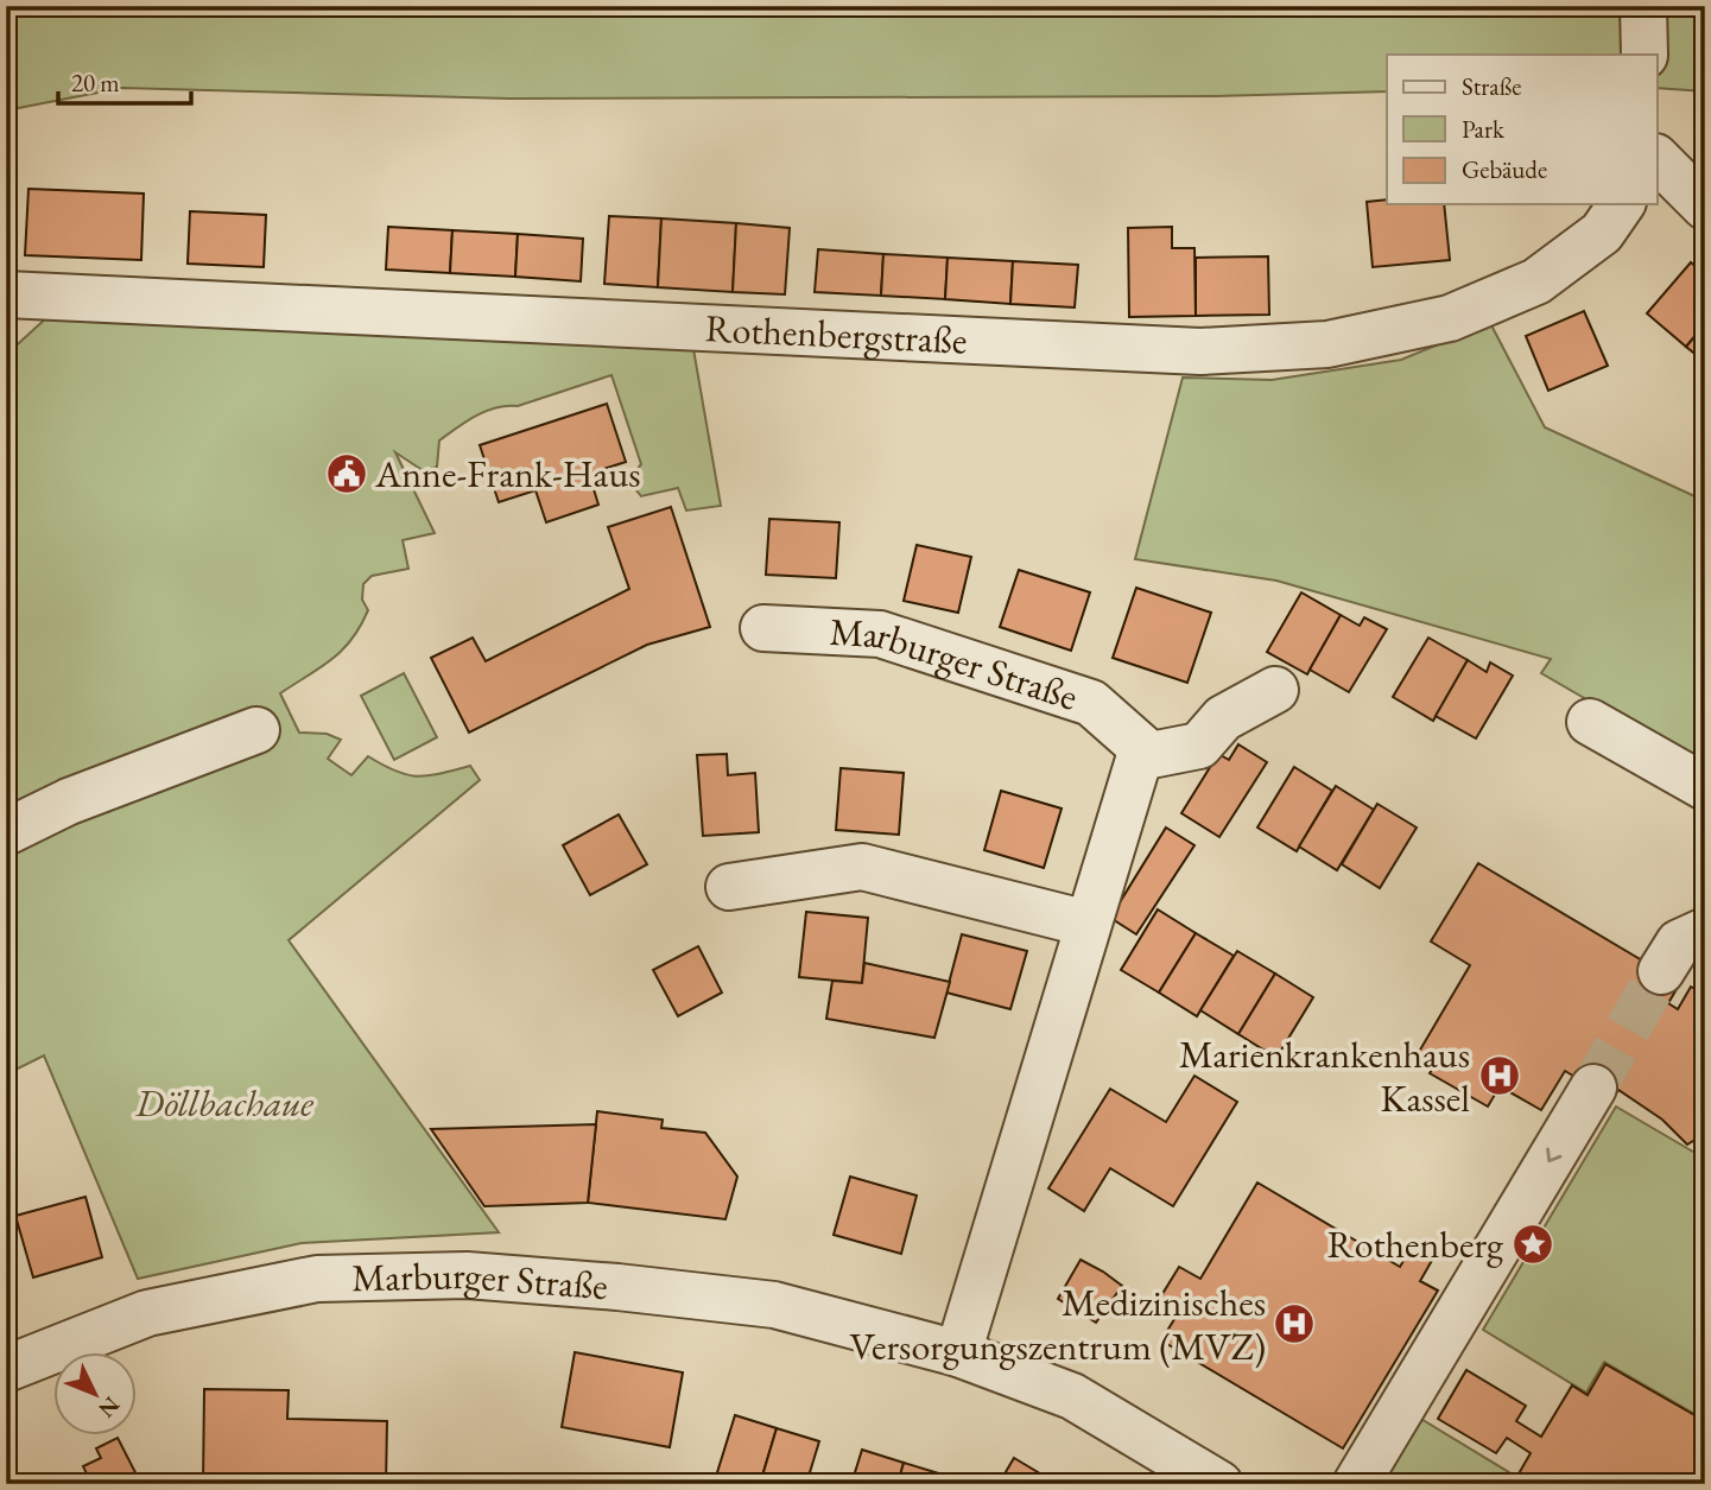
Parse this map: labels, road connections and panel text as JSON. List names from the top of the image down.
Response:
{
  "streets": {
    "street": ["Rothenbergstraße", "Marburger Straße"]
  },
  "parks": ["Döllbachaue"],
  "places": {
    "public building": ["Anne-Frank-Haus"],
    "hospital": ["Marienkrankenhaus Kassel", "Medizinisches Versorgungszentrum (MVZ)"],
    "place": ["Rothenberg"]
  },
  "legend": ["Straße", "Park", "Gebäude"],
  "scale_bar": "20 m",
  "north": "bottom right"
}
